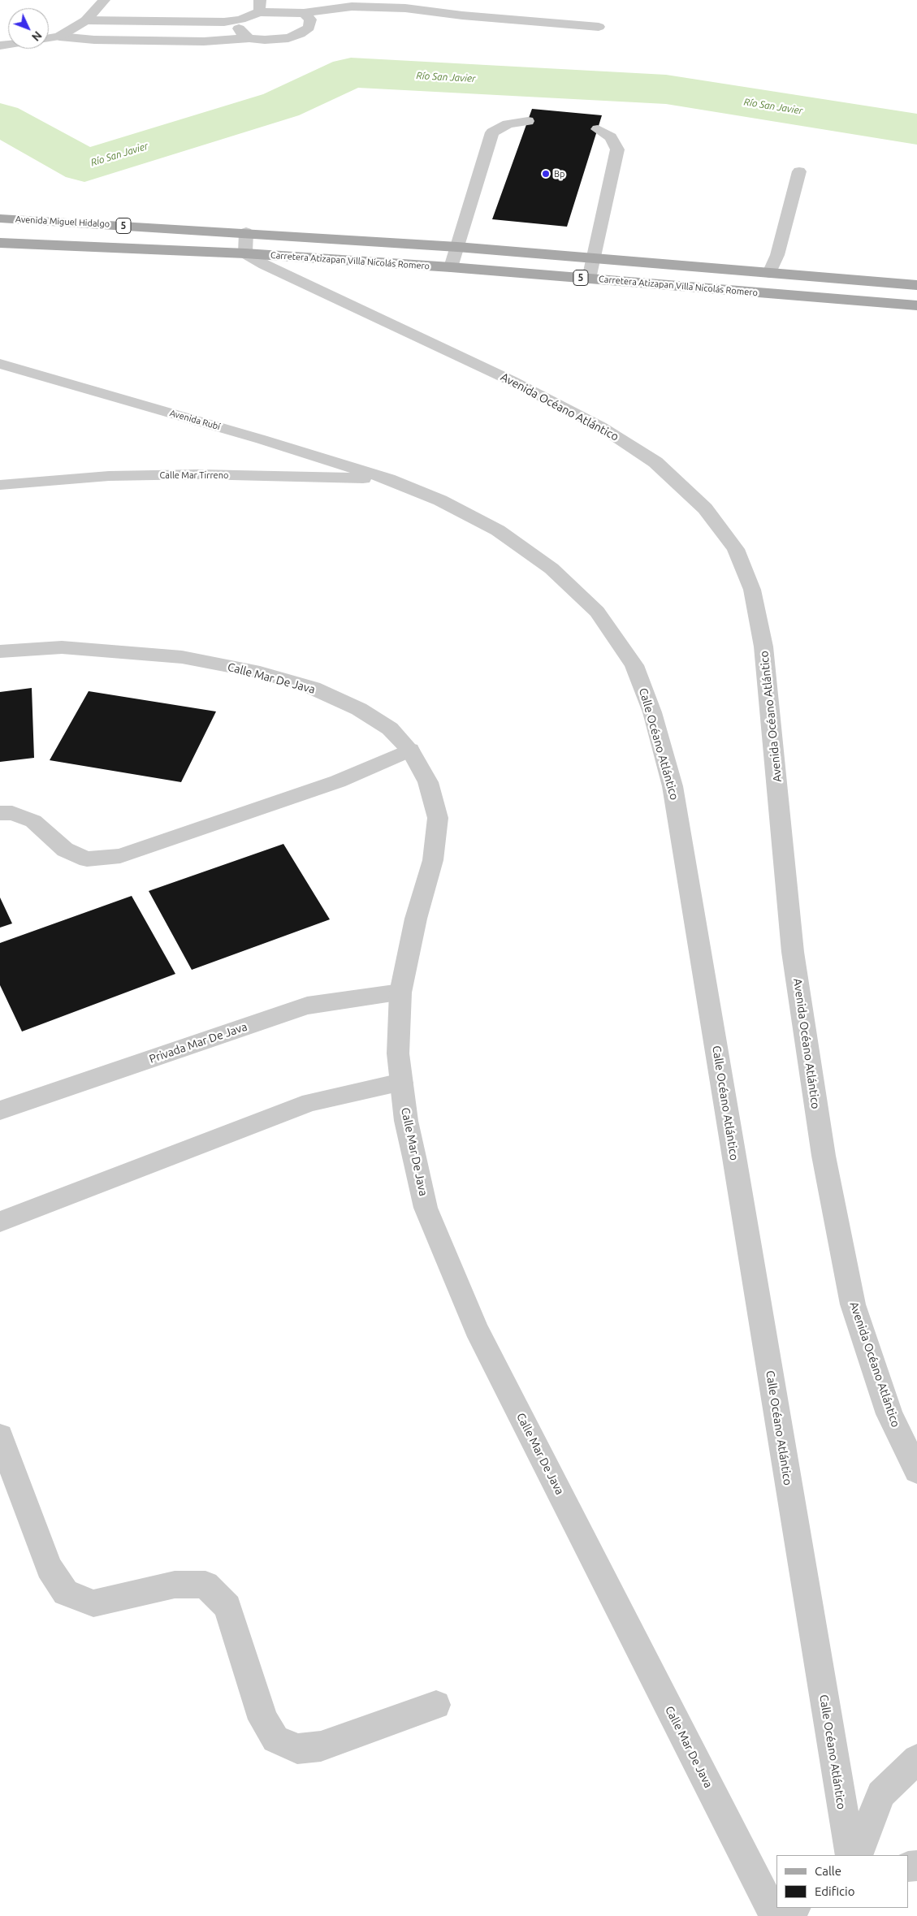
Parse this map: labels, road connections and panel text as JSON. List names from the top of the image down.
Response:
{
  "streets": {
    "main road": ["Avenida Miguel Hidalgo", "5", "Carretera Atizapan Villa Nicolás Romero"],
    "street": [
      "Avenida Océano Atlántico",
      "Avenida Rubí",
      "Calle Mar Tirreno",
      "Calle Mar De Java",
      "Calle Océano Atlántico",
      "Privada Mar De Java"
    ]
  },
  "crossings": [
    ["Avenida Miguel Hidalgo", "Carretera Atizapan Villa Nicolás Romero"],
    ["5", "Carretera Atizapan Villa Nicolás Romero"],
    ["5", "Avenida Océano Atlántico"],
    ["Carretera Atizapan Villa Nicolás Romero", "Avenida Océano Atlántico"],
    ["Avenida Rubí", "Calle Mar Tirreno"],
    ["Avenida Rubí", "Calle Océano Atlántico"],
    ["Calle Mar Tirreno", "Calle Océano Atlántico"],
    ["Calle Mar De Java", "Privada Mar De Java"]
  ],
  "water": ["Río San Javier"],
  "places": ["Bp"],
  "legend": ["Calle", "Edificio"],
  "north": "bottom right"
}
